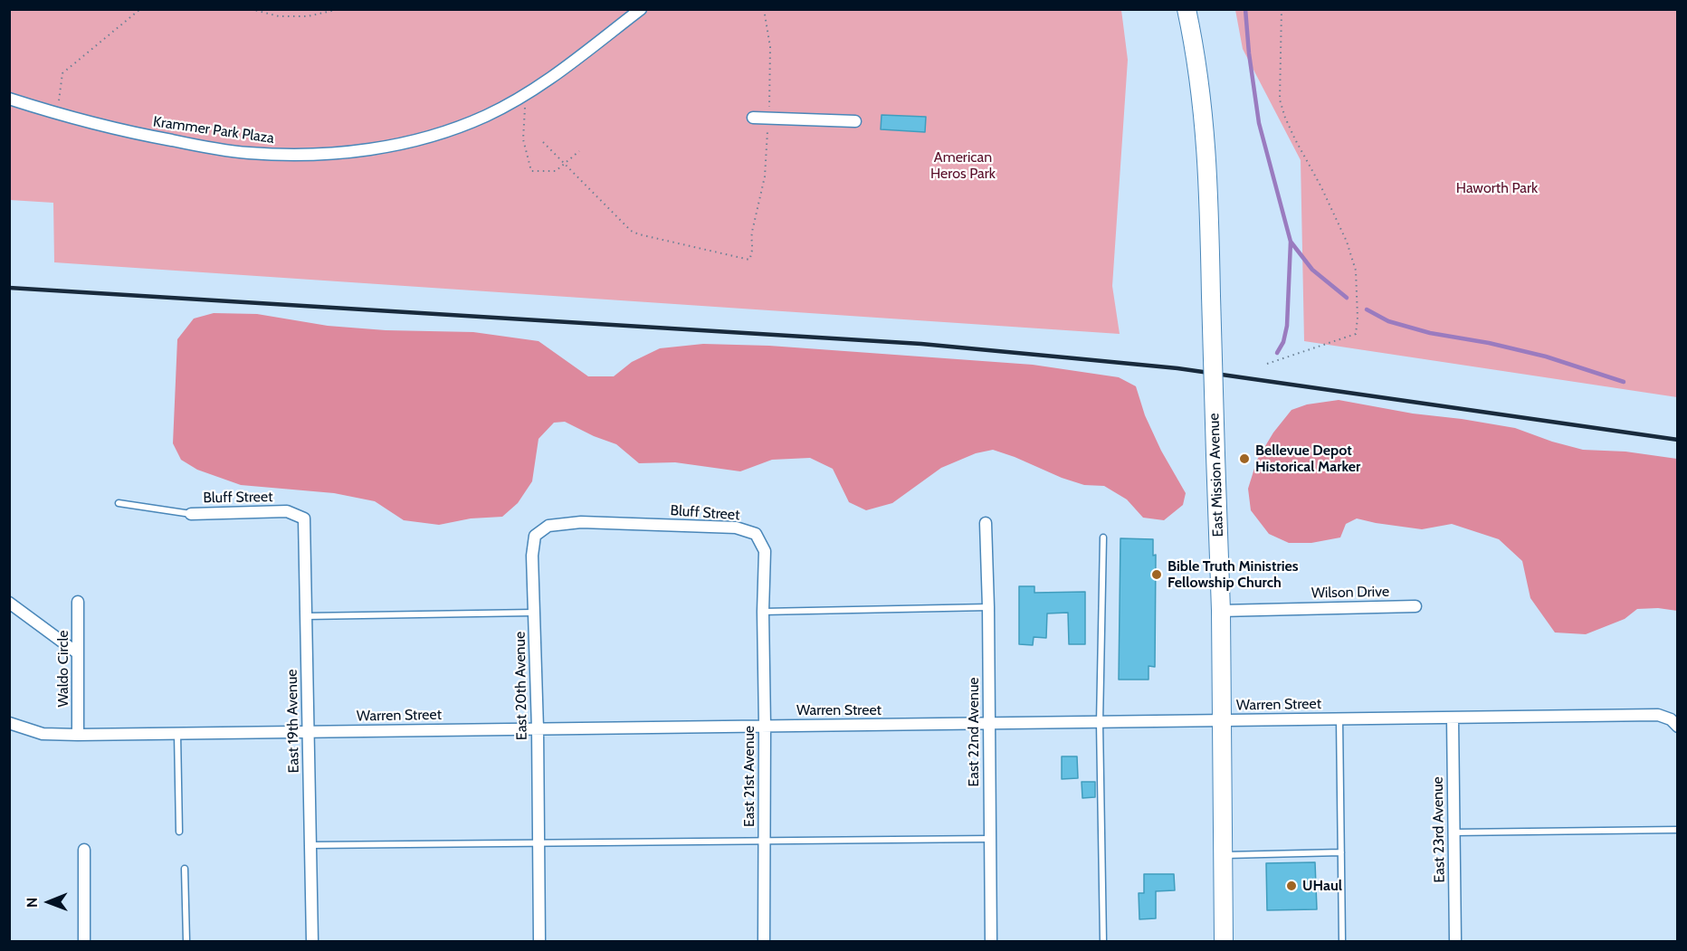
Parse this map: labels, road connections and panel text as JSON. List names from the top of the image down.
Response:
{
  "streets": {
    "main road": ["East Mission Avenue"],
    "street": [
      "Krammer Park Plaza",
      "Bluff Street",
      "Wilson Drive",
      "Waldo Circle",
      "East 20th Avenue",
      "Warren Street",
      "East 19th Avenue",
      "East 22nd Avenue",
      "East 21st Avenue",
      "East 23rd Avenue"
    ]
  },
  "crossings": [
    ["East Mission Avenue", "Wilson Drive"],
    ["East Mission Avenue", "Warren Street"],
    ["Bluff Street", "East 20th Avenue"],
    ["Bluff Street", "East 19th Avenue"],
    ["Bluff Street", "East 21st Avenue"],
    ["Waldo Circle", "Warren Street"],
    ["East 20th Avenue", "Warren Street"],
    ["Warren Street", "East 19th Avenue"],
    ["Warren Street", "East 22nd Avenue"],
    ["Warren Street", "East 21st Avenue"],
    ["Warren Street", "East 23rd Avenue"]
  ],
  "parks": ["American Heros Park", "Haworth Park"],
  "places": ["Bellevue Depot Historical Marker", "Bible Truth Ministries Fellowship Church", "UHaul"],
  "north": "left"
}
